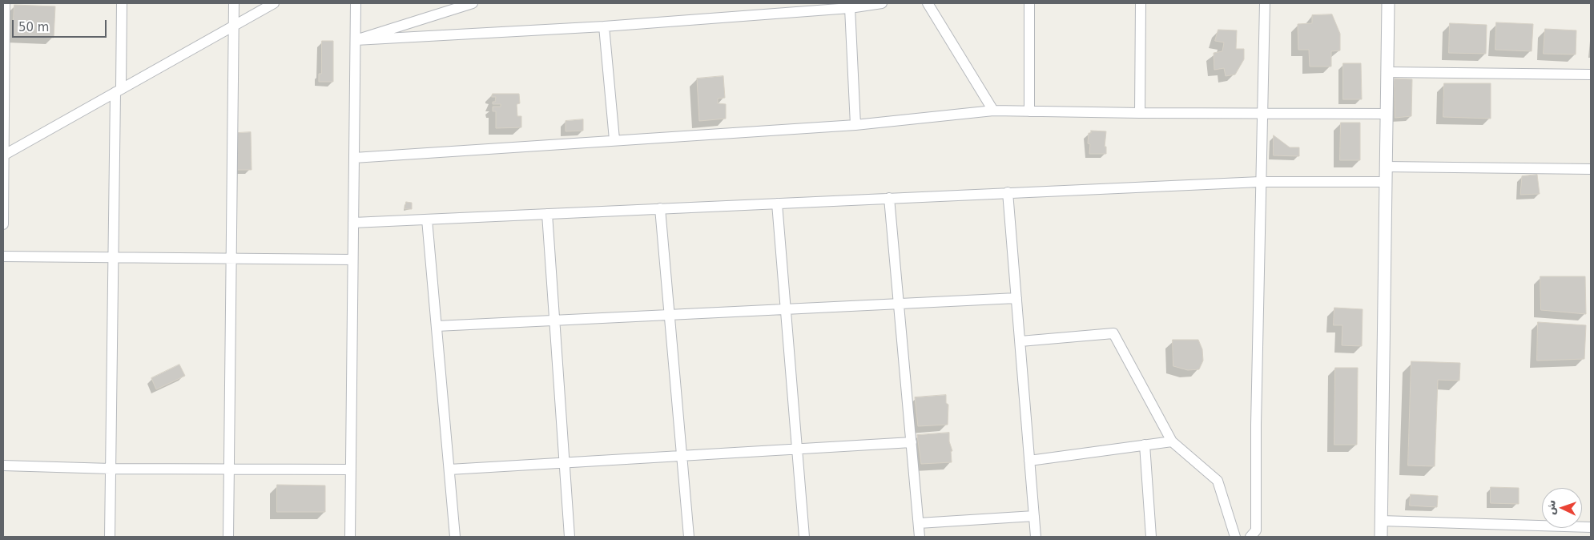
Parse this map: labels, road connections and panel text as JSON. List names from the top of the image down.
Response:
{
  "scale_bar": "50 m",
  "north": "left"
}
